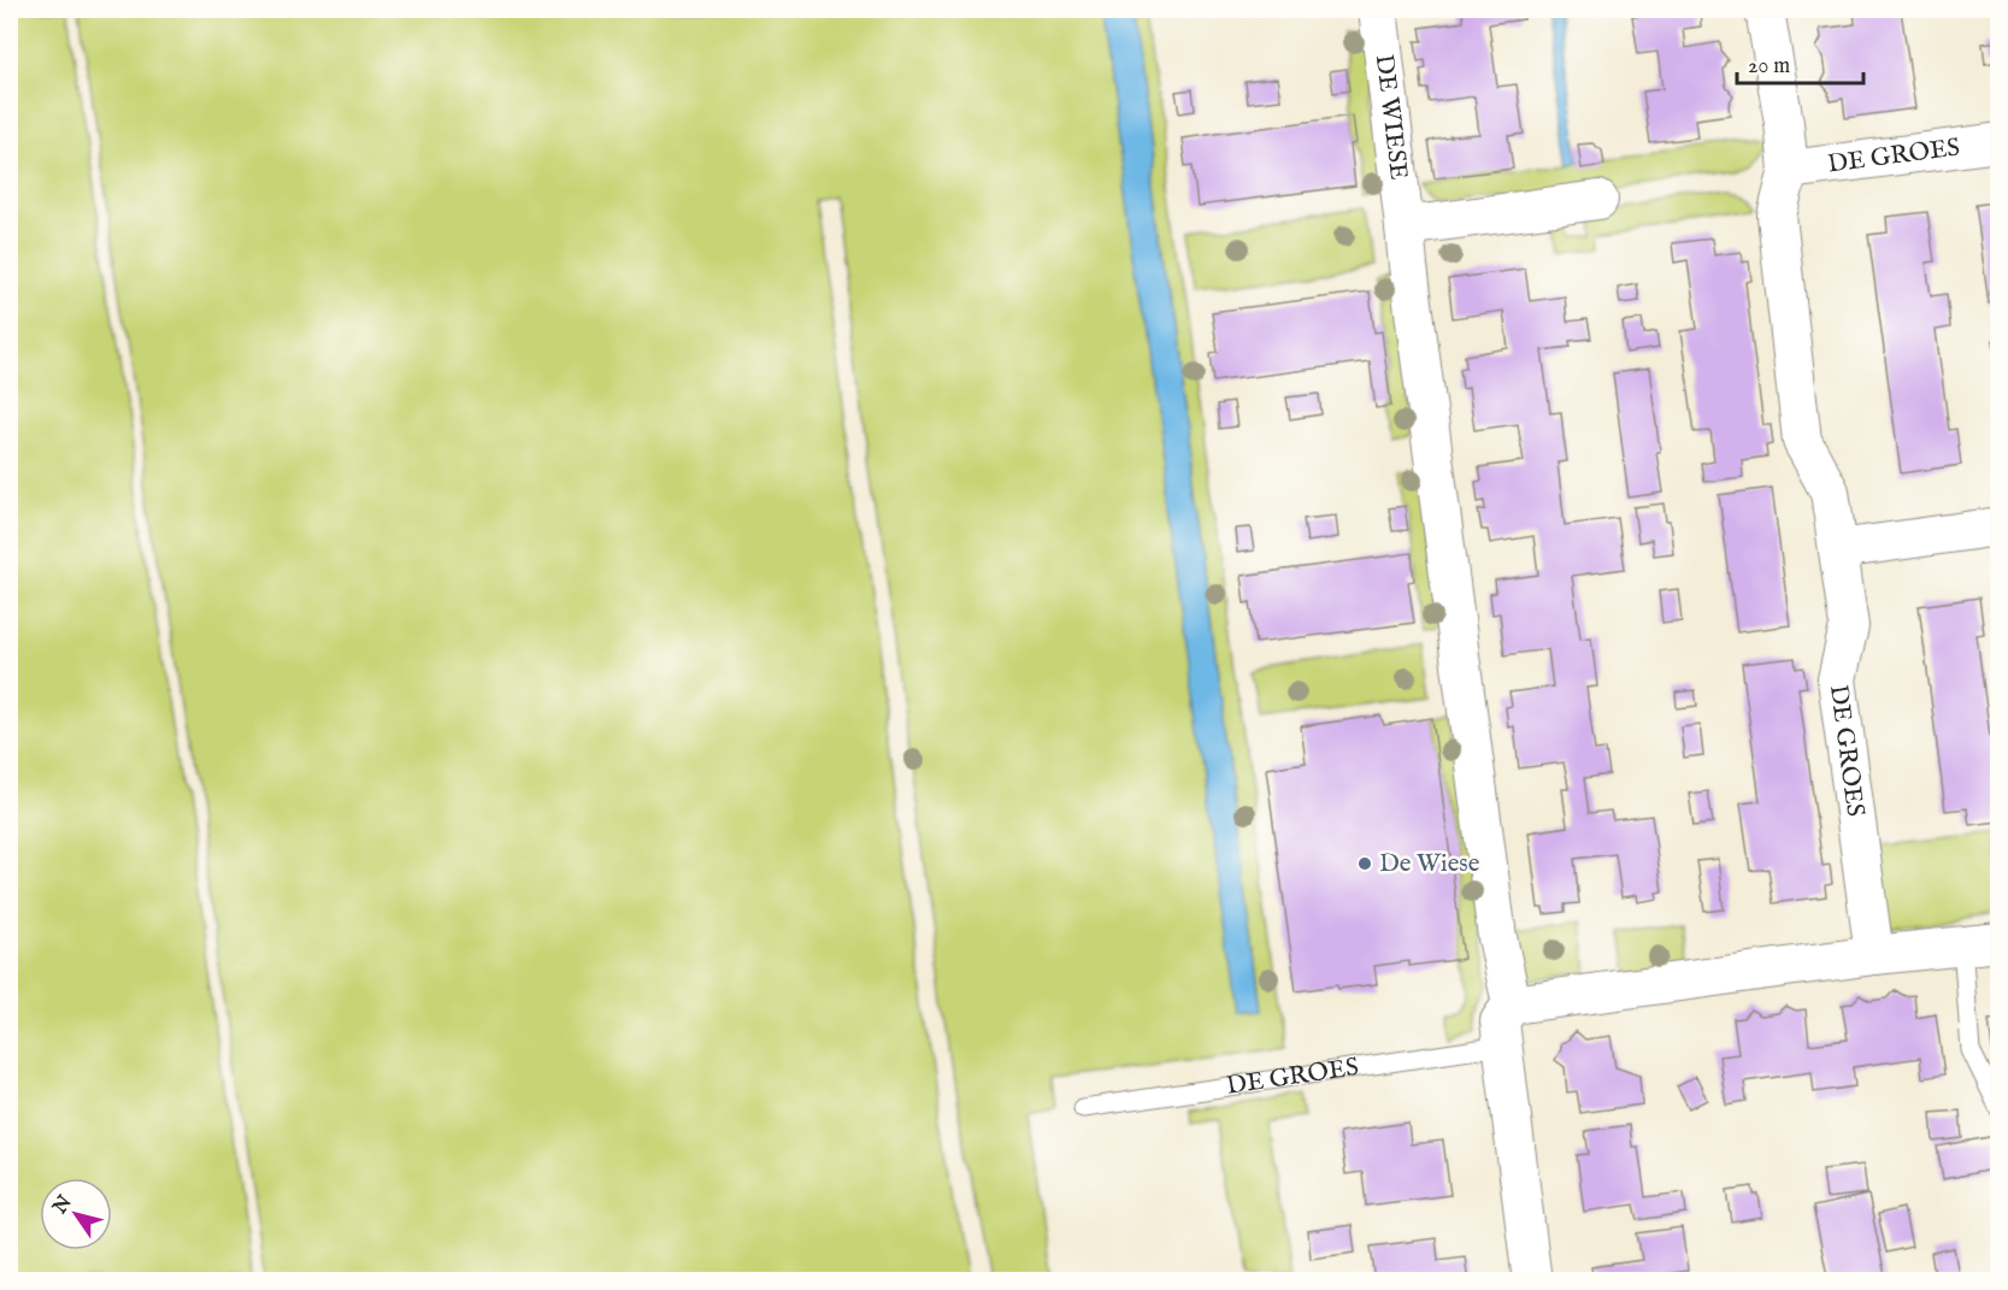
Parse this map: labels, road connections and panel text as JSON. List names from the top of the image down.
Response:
{
  "streets": {
    "street": ["DE WIESE", "DE GROES"]
  },
  "places": ["De Wiese"],
  "scale_bar": "20 m",
  "north": "top left"
}
